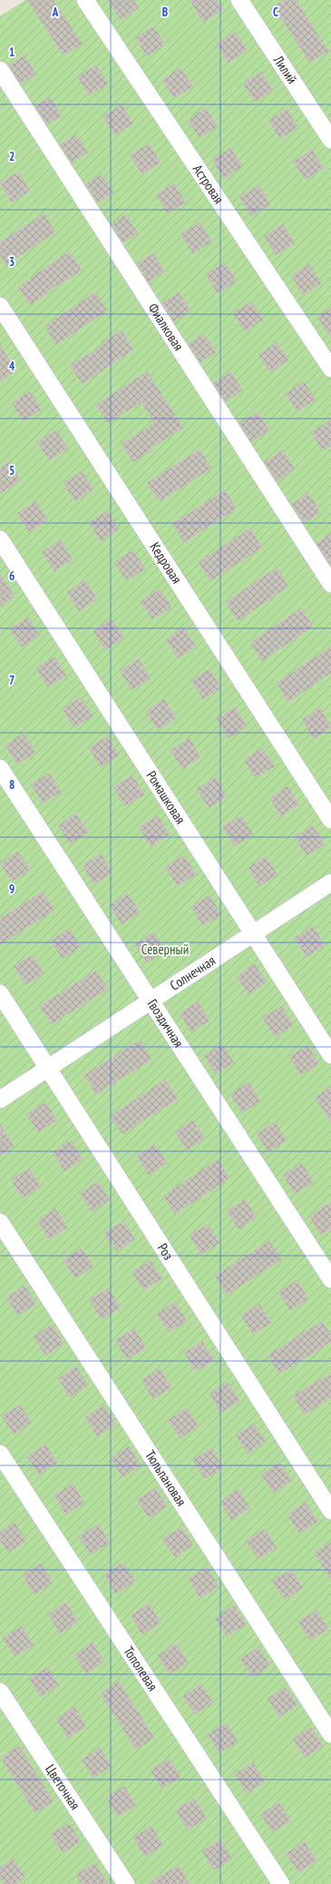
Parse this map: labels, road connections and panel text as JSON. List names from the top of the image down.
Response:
{
  "streets": {
    "street": [
      "Лилий",
      "Астровая",
      "Фиалковая",
      "Кедровая",
      "Ромашковая",
      "Солнечная",
      "Гвоздичная",
      "Роз",
      "Тюльпановая",
      "Тополевая",
      "Цветочная"
    ]
  },
  "crossings": [
    ["Ромашковая", "Солнечная"],
    ["Солнечная", "Гвоздичная"],
    ["Солнечная", "Роз"]
  ],
  "parks": ["Северный"],
  "grid": {
    "columns": ["A", "B", "C"],
    "rows": [
      "1",
      "2",
      "3",
      "4",
      "5",
      "6",
      "7",
      "8",
      "9"
    ]
  }
}
